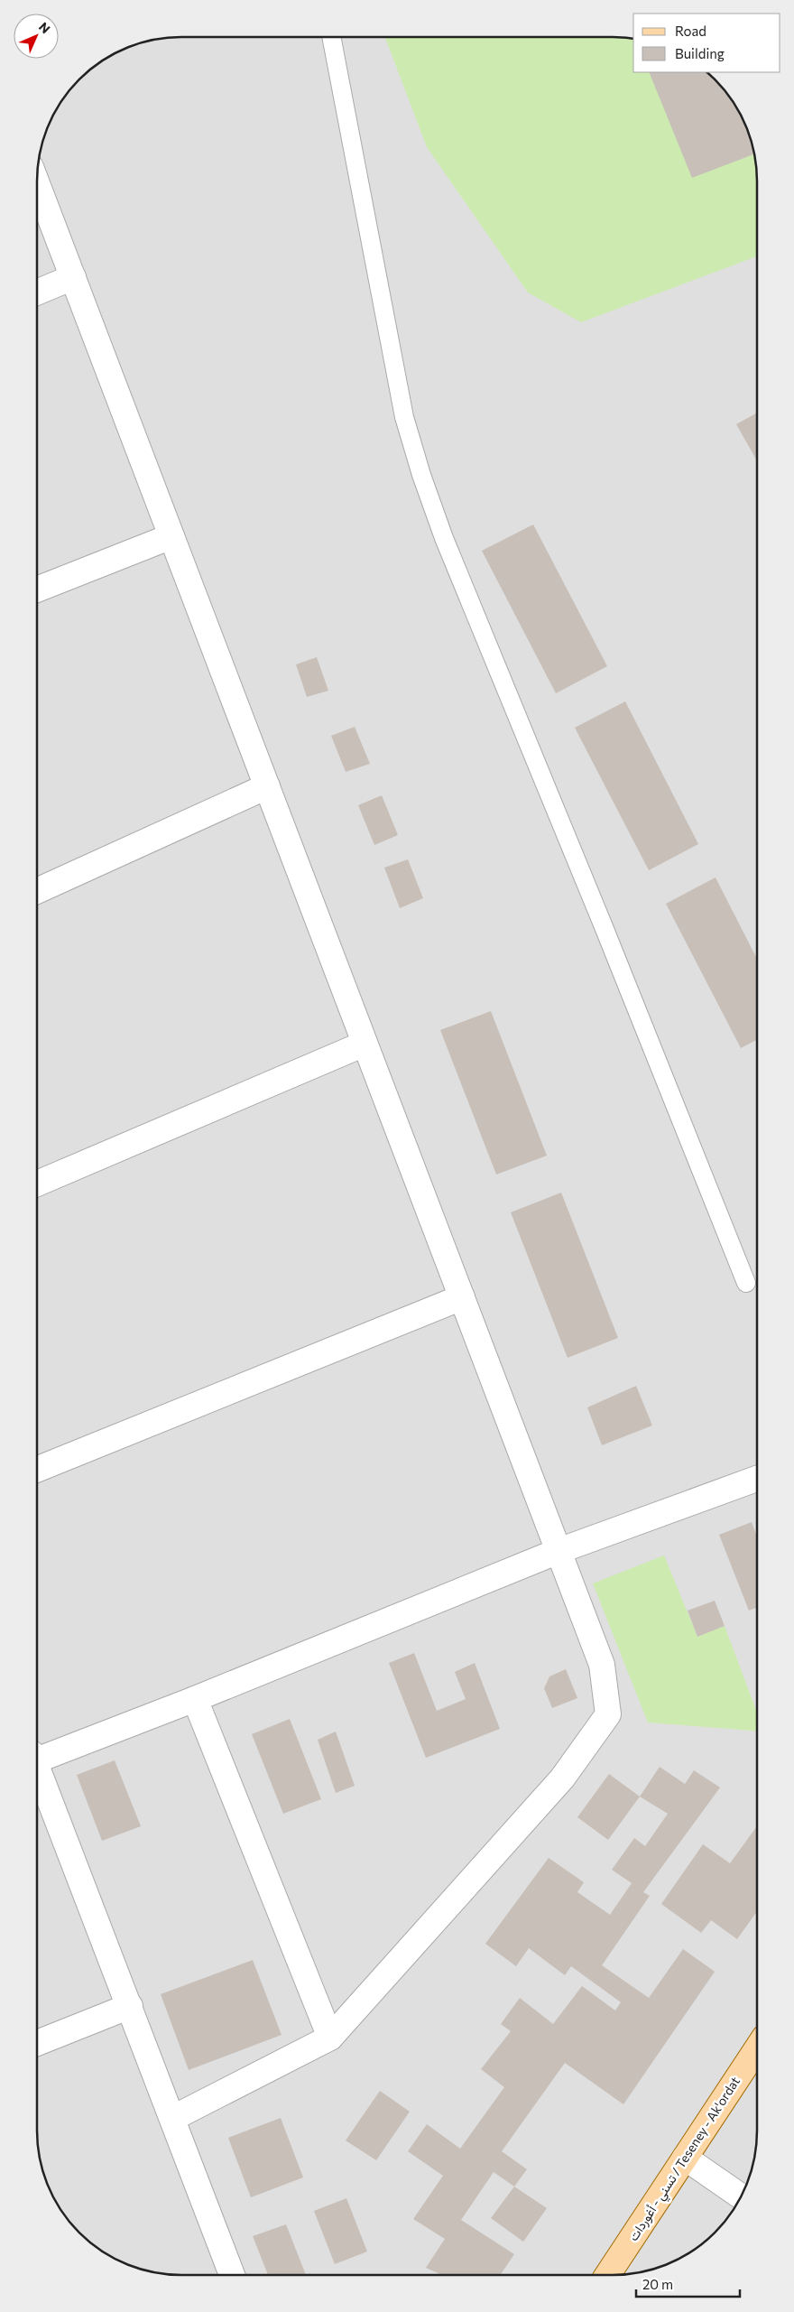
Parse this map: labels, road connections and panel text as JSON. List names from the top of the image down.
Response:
{
  "streets": {
    "main road": ["تسني - أغوردات / Teseney - Ak'ordat"]
  },
  "legend": ["Road", "Building"],
  "scale_bar": "20 m",
  "north": "top right"
}
